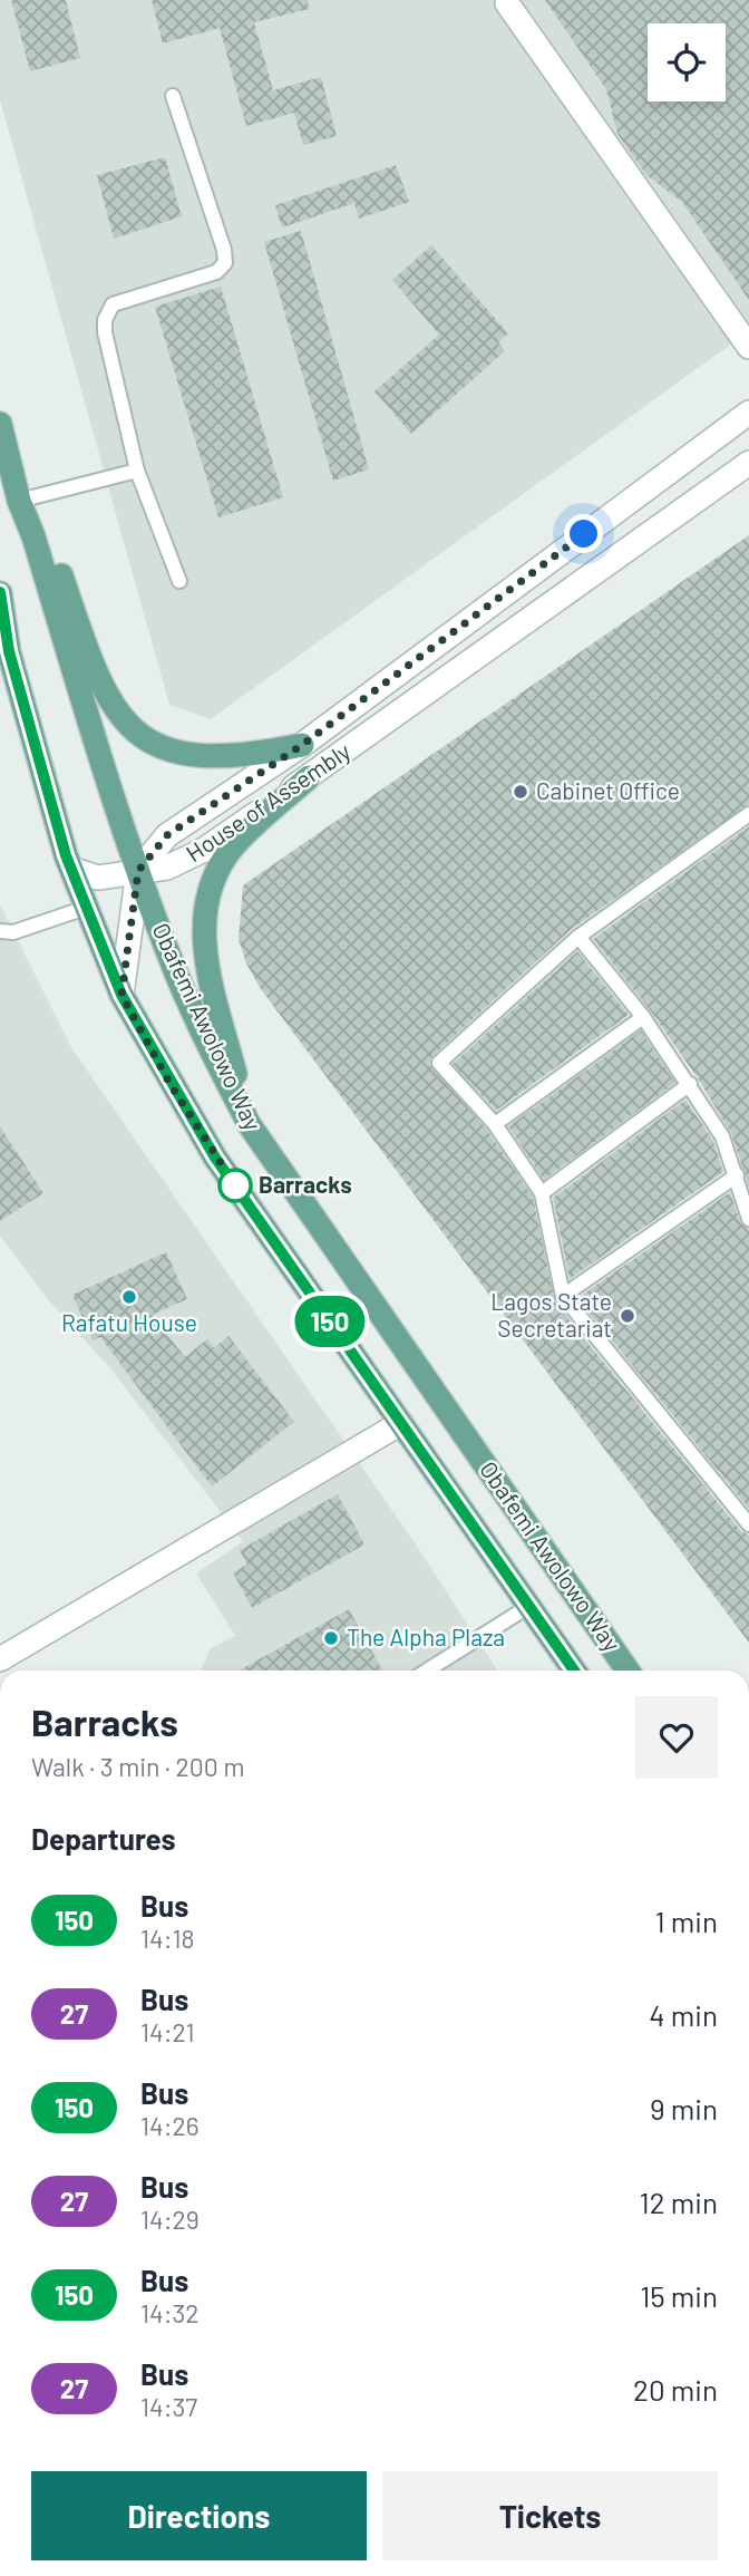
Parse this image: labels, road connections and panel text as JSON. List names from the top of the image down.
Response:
{
  "streets": {
    "main road": ["Obafemi Awolowo Way"],
    "street": ["House of Assembly"]
  },
  "crossings": [
    ["House of Assembly", "Obafemi Awolowo Way"]
  ],
  "places": [
    "Cabinet Office",
    "Barracks",
    "Rafatu House",
    "Lagos State Secretariat",
    "The Alpha Plaza"
  ],
  "lines": ["bus line 150"],
  "page": {
    "on_map": "150",
    "heading": [
      ["Barracks", "Walk · 3 min · 200 m"],
      "Departures"
    ],
    "list": [
      {
        "mark": "150",
        "name": "Bus",
        "note": "14:18",
        "value": "1 min"
      },
      {
        "mark": "27",
        "name": "Bus",
        "note": "14:21",
        "value": "4 min"
      },
      {
        "mark": "150",
        "name": "Bus",
        "note": "14:26",
        "value": "9 min"
      },
      {
        "mark": "27",
        "name": "Bus",
        "note": "14:29",
        "value": "12 min"
      },
      {
        "mark": "150",
        "name": "Bus",
        "note": "14:32",
        "value": "15 min"
      },
      {
        "mark": "27",
        "name": "Bus",
        "note": "14:37",
        "value": "20 min"
      }
    ],
    "buttons": ["Directions", "Tickets"]
  }
}
